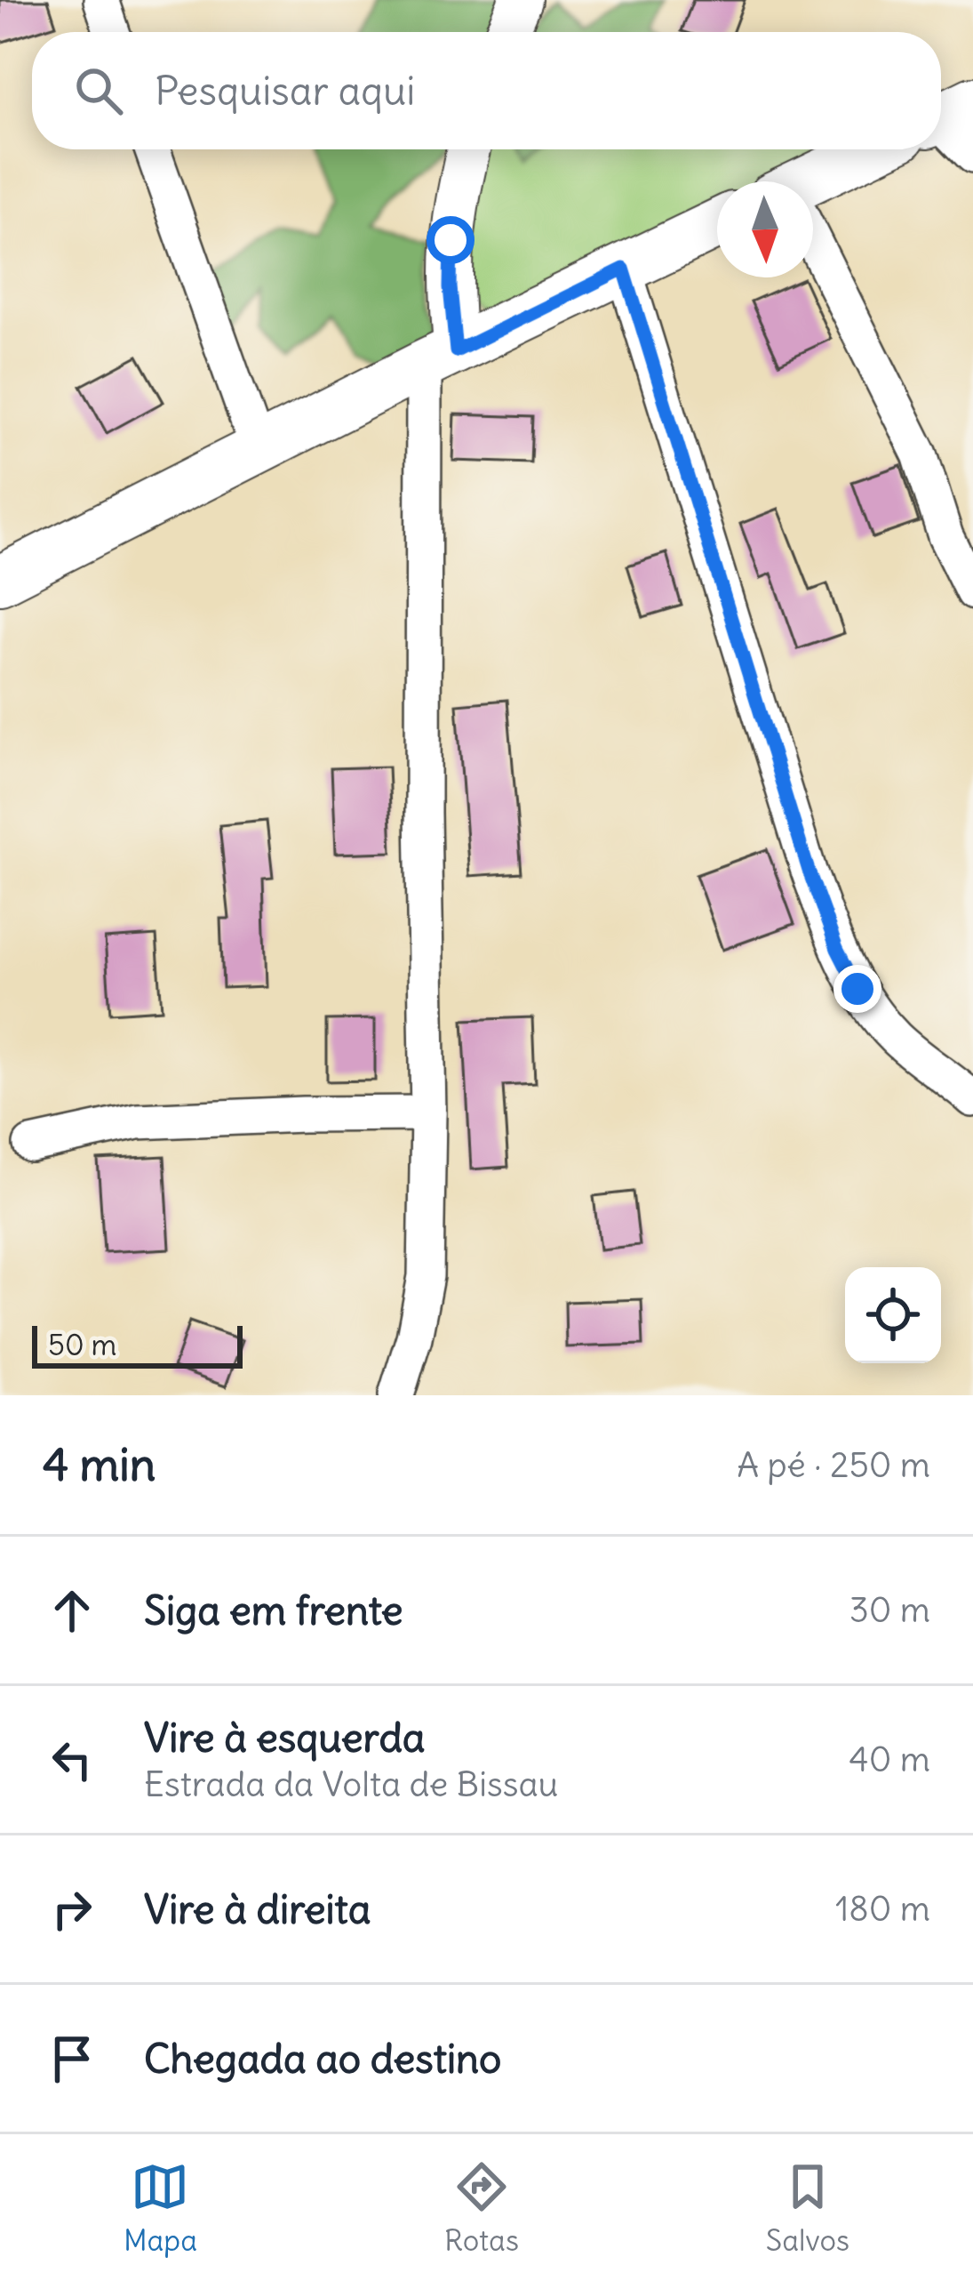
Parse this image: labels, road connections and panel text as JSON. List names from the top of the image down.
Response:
{
  "scale_bar": "50 m",
  "north": "bottom",
  "page": {
    "search": "Pesquisar aqui",
    "scale": "50 m",
    "heading": ["4 min", "A pé · 250 m"],
    "list": [
      ["Siga em frente", "30 m"],
      ["Vire à esquerda", "Estrada da Volta de Bissau", "40 m"],
      ["Vire à direita", "180 m"],
      "Chegada ao destino"
    ],
    "nav": ["Mapa", "Rotas", "Salvos"]
  }
}
